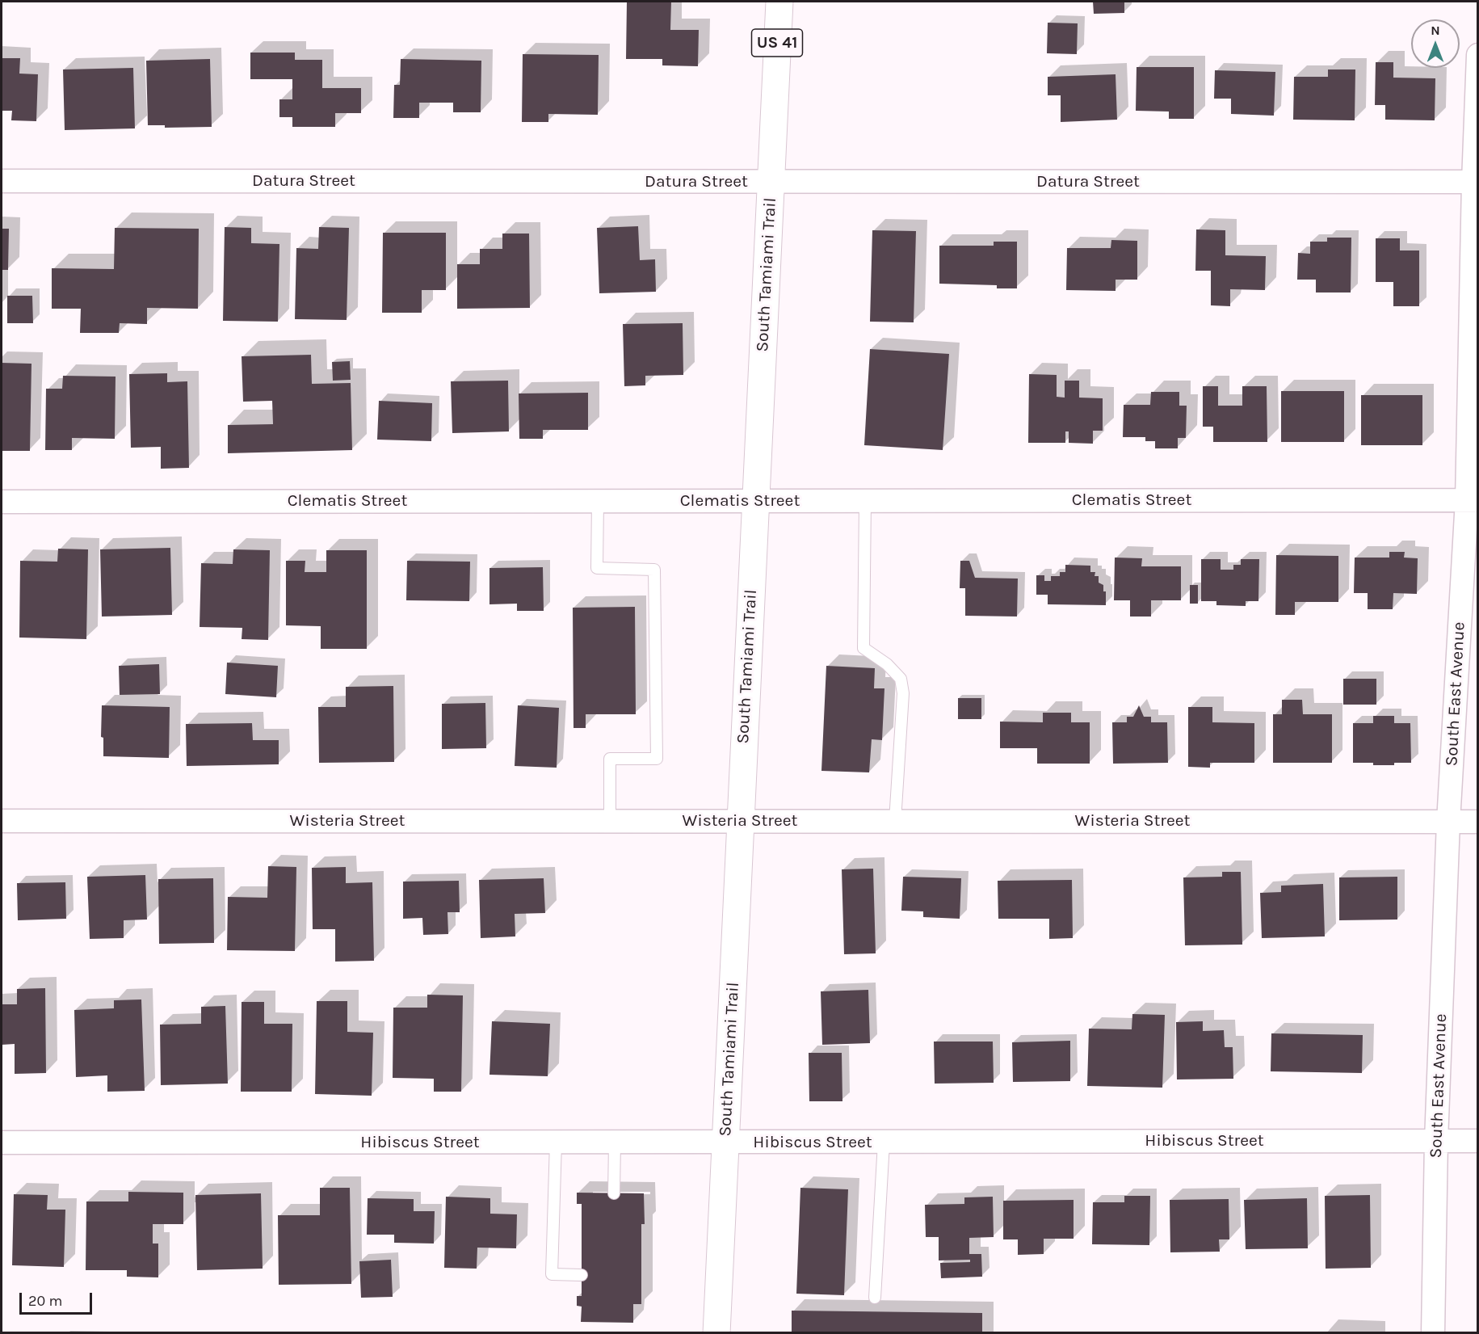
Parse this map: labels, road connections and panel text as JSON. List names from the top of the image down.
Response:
{
  "streets": {
    "main road": ["US 41", "South Tamiami Trail"],
    "street": [
      "Datura Street",
      "Clematis Street",
      "South East Avenue",
      "Wisteria Street",
      "Hibiscus Street"
    ]
  },
  "crossings": [
    ["Datura Street", "South Tamiami Trail"],
    ["Datura Street", "South East Avenue"],
    ["South Tamiami Trail", "Clematis Street"],
    ["South Tamiami Trail", "Wisteria Street"],
    ["South Tamiami Trail", "Hibiscus Street"],
    ["Clematis Street", "South East Avenue"],
    ["South East Avenue", "Wisteria Street"],
    ["South East Avenue", "Hibiscus Street"]
  ],
  "scale_bar": "20 m",
  "north": "top"
}
